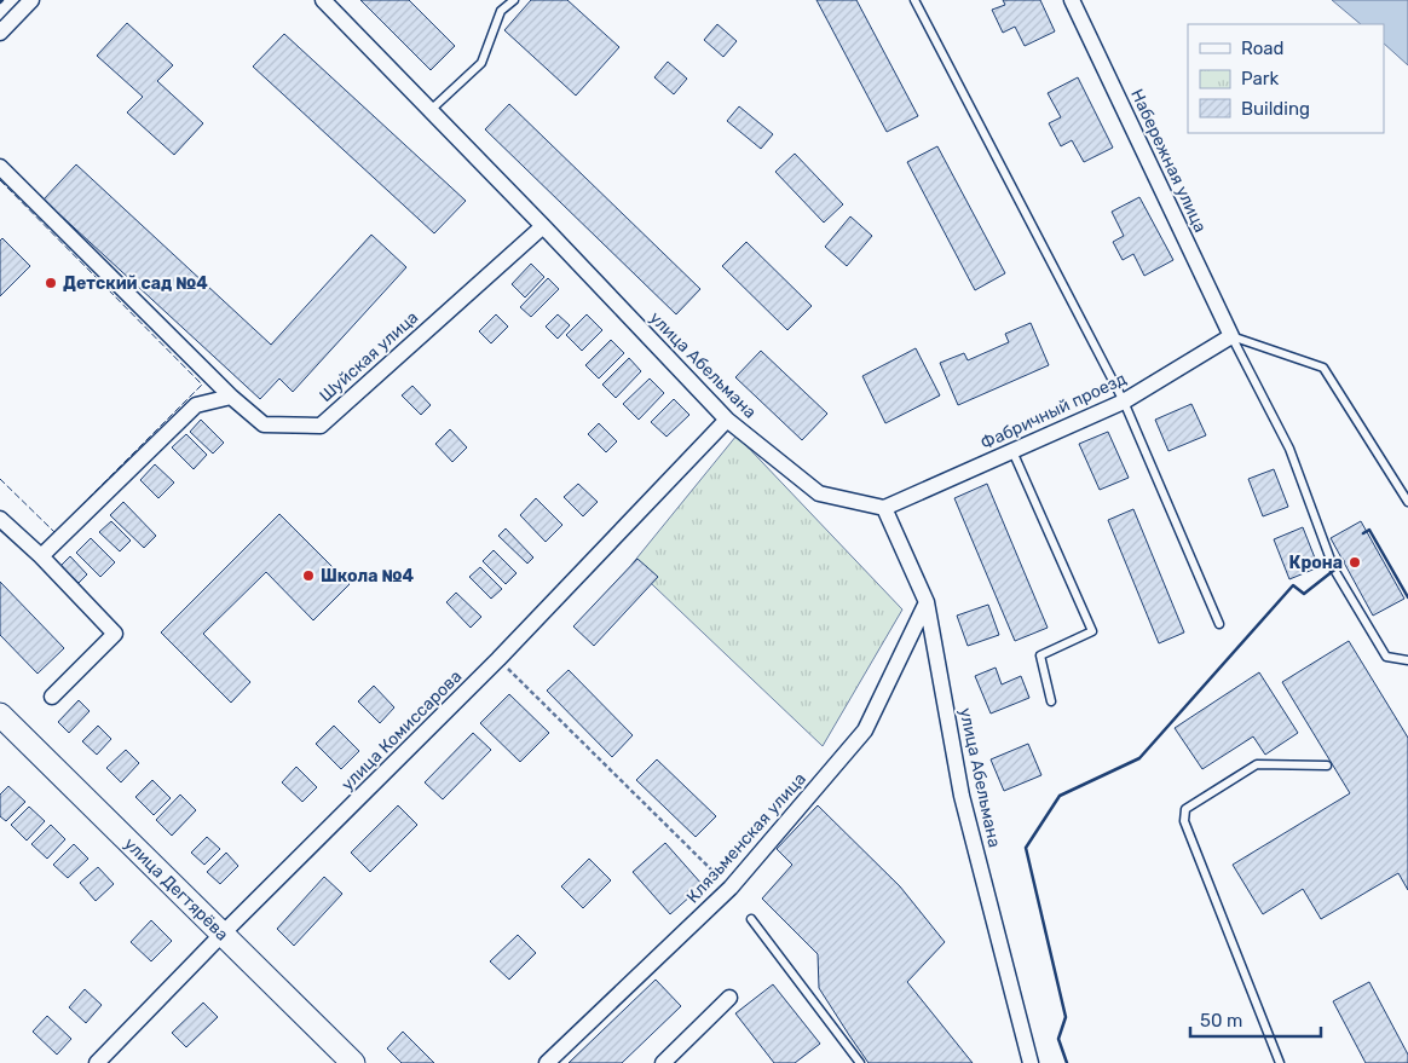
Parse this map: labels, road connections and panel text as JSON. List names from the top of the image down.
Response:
{
  "streets": {
    "main road": ["улица Дегтярёва"],
    "street": [
      "Набережная улица",
      "Шуйская улица",
      "улица Абельмана",
      "Фабричный проезд",
      "улица Комиссарова",
      "Клязьменская улица"
    ]
  },
  "crossings": [
    ["Набережная улица", "Фабричный проезд"],
    ["Шуйская улица", "улица Абельмана"],
    ["улица Абельмана", "Фабричный проезд"],
    ["улица Абельмана", "улица Комиссарова"],
    ["улица Абельмана", "Клязьменская улица"],
    ["улица Комиссарова", "улица Дегтярёва"]
  ],
  "places": ["Детский сад №4", "Крона", "Школа №4"],
  "legend": ["Road", "Park", "Building"],
  "scale_bar": "50 m"
}
